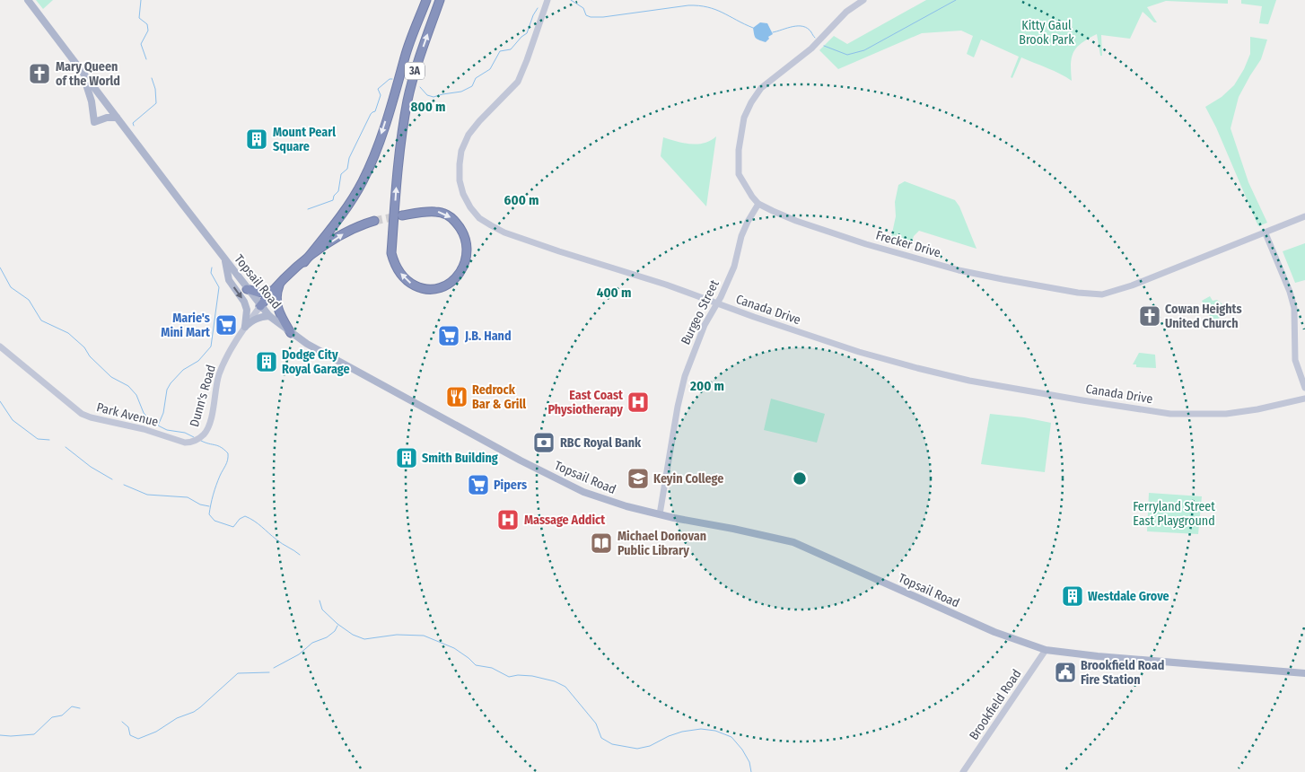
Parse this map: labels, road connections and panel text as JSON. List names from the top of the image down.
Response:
{
  "streets": {
    "highway": ["3A"],
    "main road": ["Topsail Road"],
    "street": [
      "Frecker Drive",
      "Canada Drive",
      "Burgeo Street",
      "Dunn's Road",
      "Park Avenue",
      "Brookfield Road"
    ]
  },
  "crossings": [
    ["Frecker Drive", "Burgeo Street"],
    ["Topsail Road", "Burgeo Street"],
    ["Topsail Road", "Dunn's Road"],
    ["Topsail Road", "Brookfield Road"],
    ["Canada Drive", "Burgeo Street"],
    ["Dunn's Road", "Park Avenue"]
  ],
  "parks": ["Kitty Gaul Brook Park", "Ferryland Street East Playground"],
  "places": {
    "church": ["Mary Queen of the World", "Cowan Heights United Church"],
    "building": [
      "Mount Pearl Square",
      "Dodge City Royal Garage",
      "Smith Building",
      "Westdale Grove"
    ],
    "supermarket": ["Marie's Mini Mart", "J.B. Hand", "Pipers"],
    "restaurant": ["Redrock Bar & Grill"],
    "hospital": ["East Coast Physiotherapy", "Massage Addict"],
    "bank": ["RBC Royal Bank"],
    "school or university": ["Keyin College"],
    "library": ["Michael Donovan Public Library"],
    "public building": ["Brookfield Road Fire Station"]
  },
  "rings": [
    "800 m",
    "600 m",
    "400 m",
    "200 m"
  ]
}
